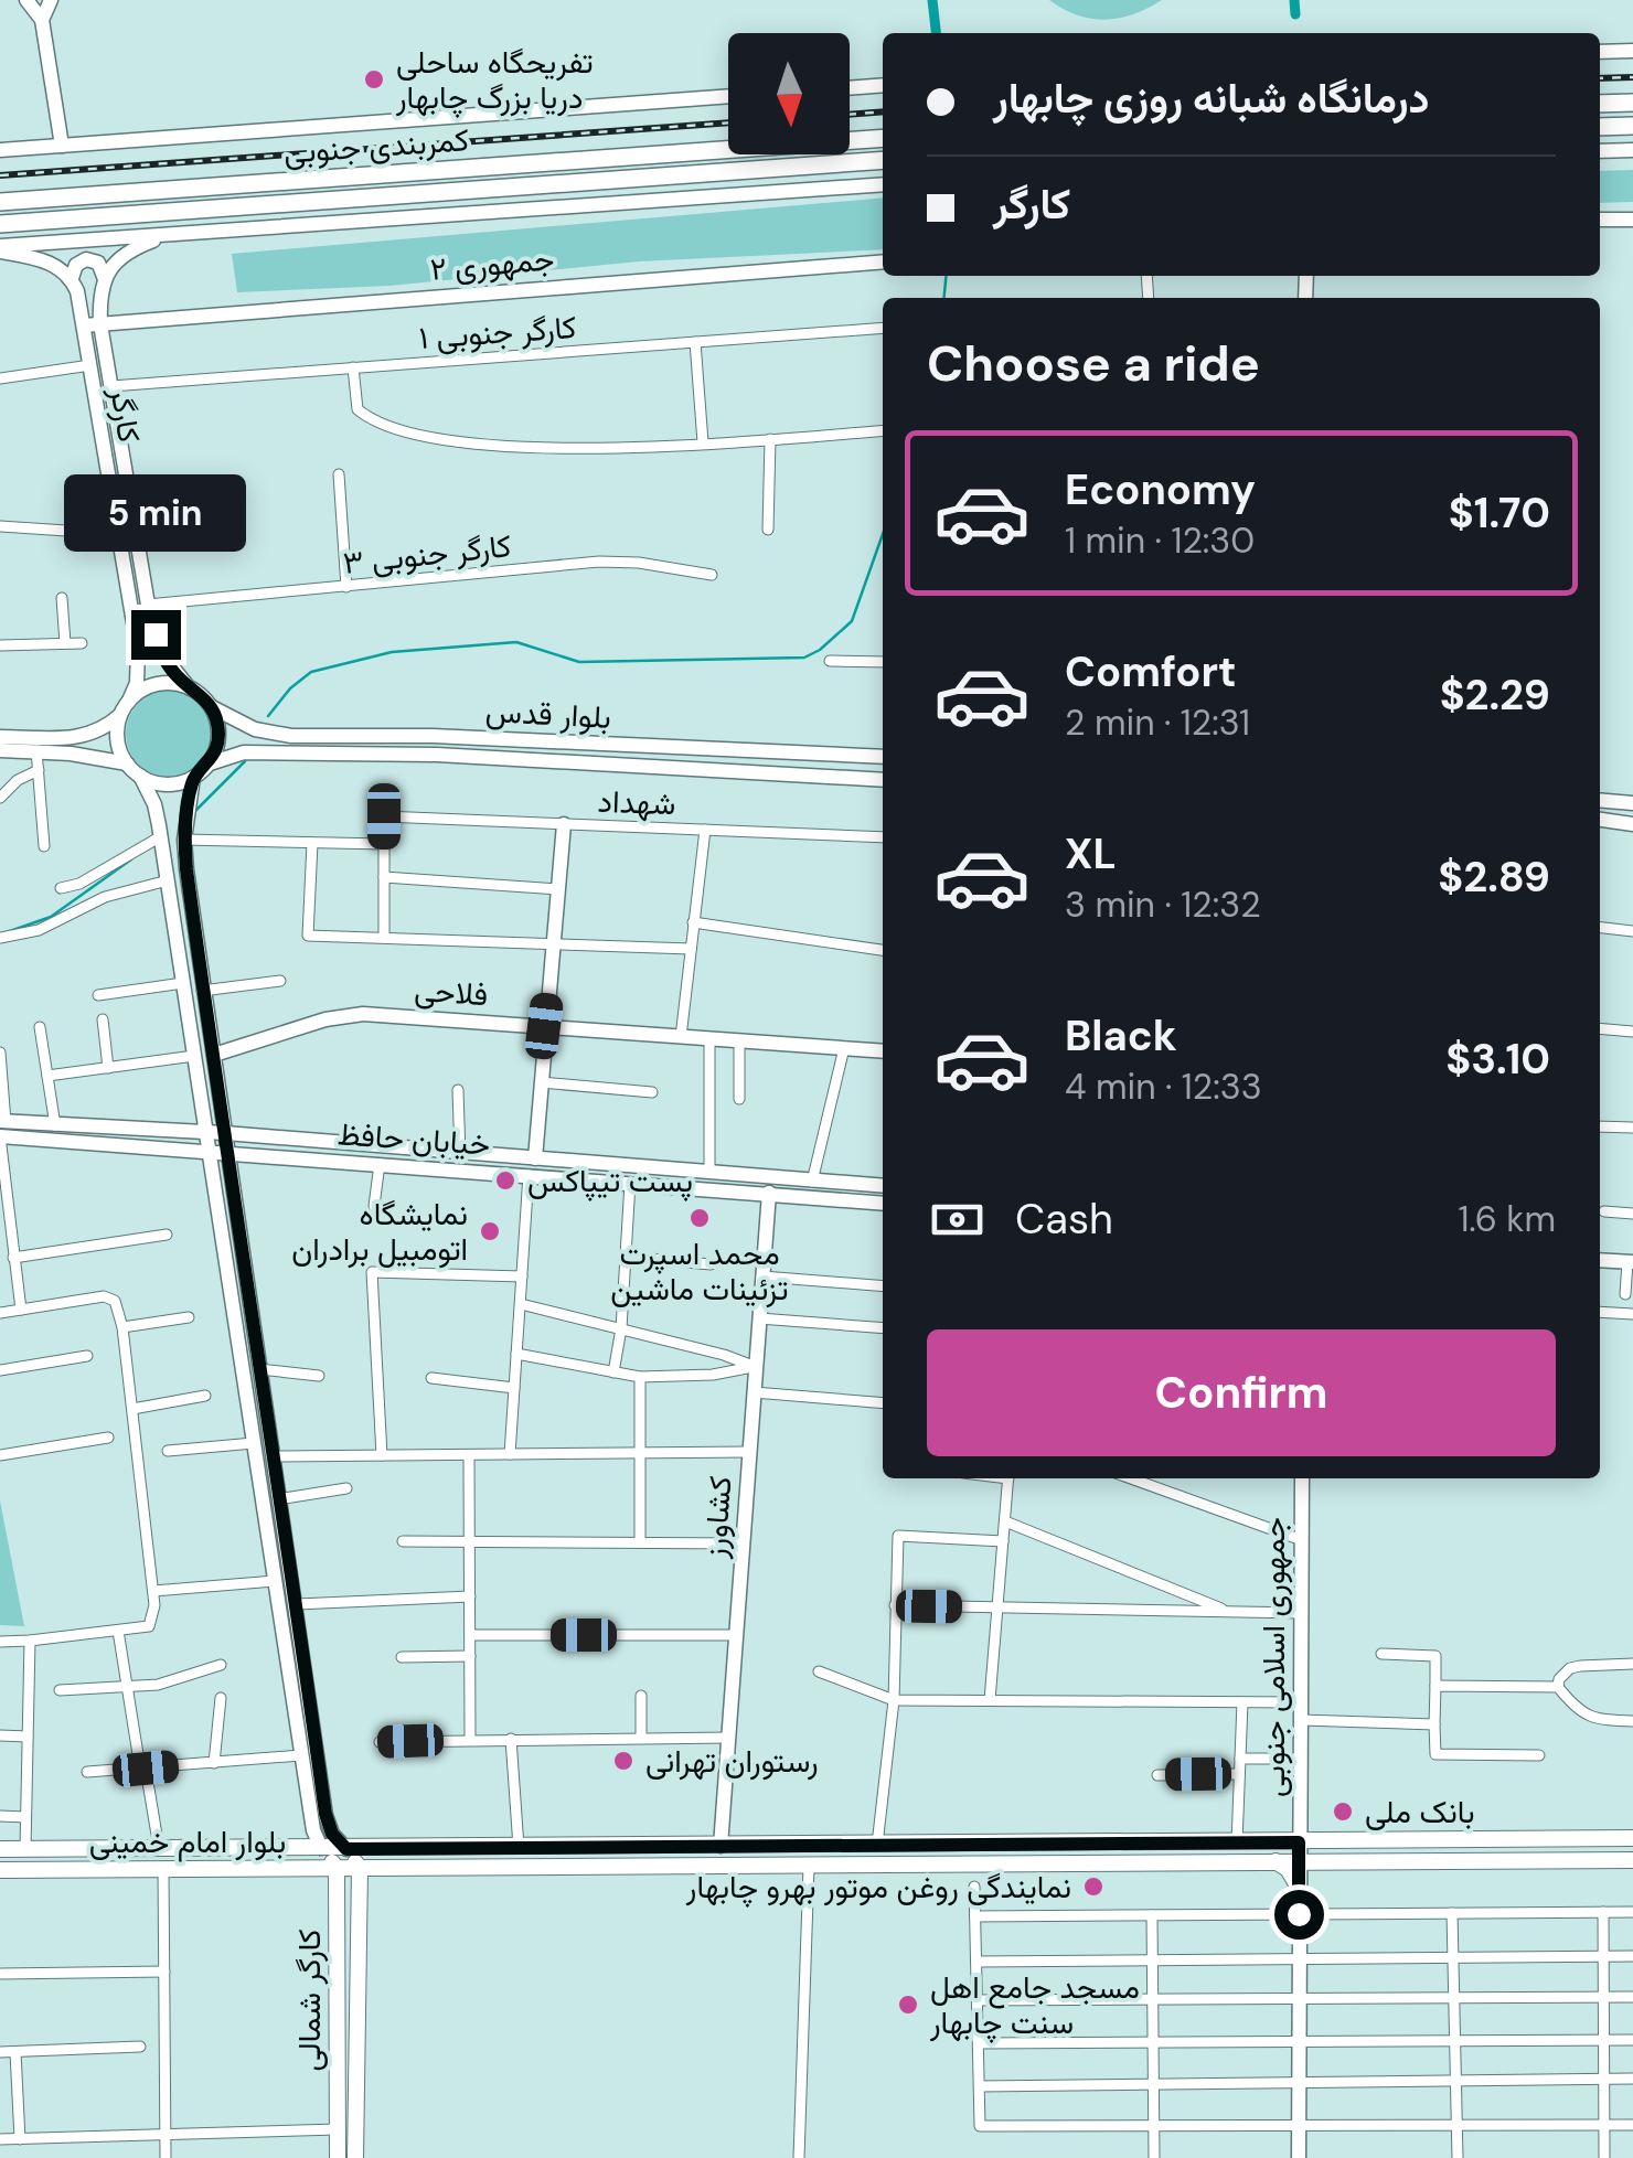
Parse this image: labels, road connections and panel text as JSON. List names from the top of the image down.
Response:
{
  "streets": {
    "highway": ["کمربندی جنوبی"],
    "main road": [
      "جمهوری ۲",
      "کارگر",
      "بلوار قدس",
      "فلاحی",
      "خیابان حافظ",
      "کشاورز",
      "جمهوری اسلامی جنوبی",
      "بلوار امام خمینی",
      "کارگر شمالی"
    ],
    "street": ["کارگر جنوبی ۱", "کارگر جنوبی ۳", "شهداد"]
  },
  "crossings": [
    ["جمهوری ۲", "کارگر"],
    ["کارگر جنوبی ۱", "کارگر"],
    ["کارگر", "کارگر جنوبی ۳"],
    ["کارگر", "بلوار قدس"],
    ["خیابان حافظ", "کشاورز"],
    ["کشاورز", "بلوار امام خمینی"],
    ["جمهوری اسلامی جنوبی", "بلوار امام خمینی"],
    ["بلوار امام خمینی", "کارگر شمالی"]
  ],
  "places": [
    "تفریحگاه ساحلی دریا بزرگ چابهار",
    "پست تیپاکس",
    "محمد اسپرت تزئینات ماشین",
    "نمایشگاه اتومبیل برادران",
    "رستوران تهرانی",
    "بانک ملی",
    "نمایندگی روغن موتور بهرو چابهار",
    "مسجد جامع اهل سنت چابهار"
  ],
  "north": "bottom",
  "page": {
    "banner": ["درمانگاه شبانه روزی چابهار", "کارگر"],
    "heading": "Choose a ride",
    "list": [
      {
        "name": "Economy",
        "note": "1 min · 12:30",
        "value": "$1.70"
      },
      {
        "name": "Comfort",
        "note": "2 min · 12:31",
        "value": "$2.29"
      },
      {
        "name": "XL",
        "note": "3 min · 12:32",
        "value": "$2.89"
      },
      {
        "name": "Black",
        "note": "4 min · 12:33",
        "value": "$3.10"
      }
    ],
    "bubble": "5 min",
    "pay": ["Cash", "1.6 km"],
    "buttons": "Confirm"
  }
}
